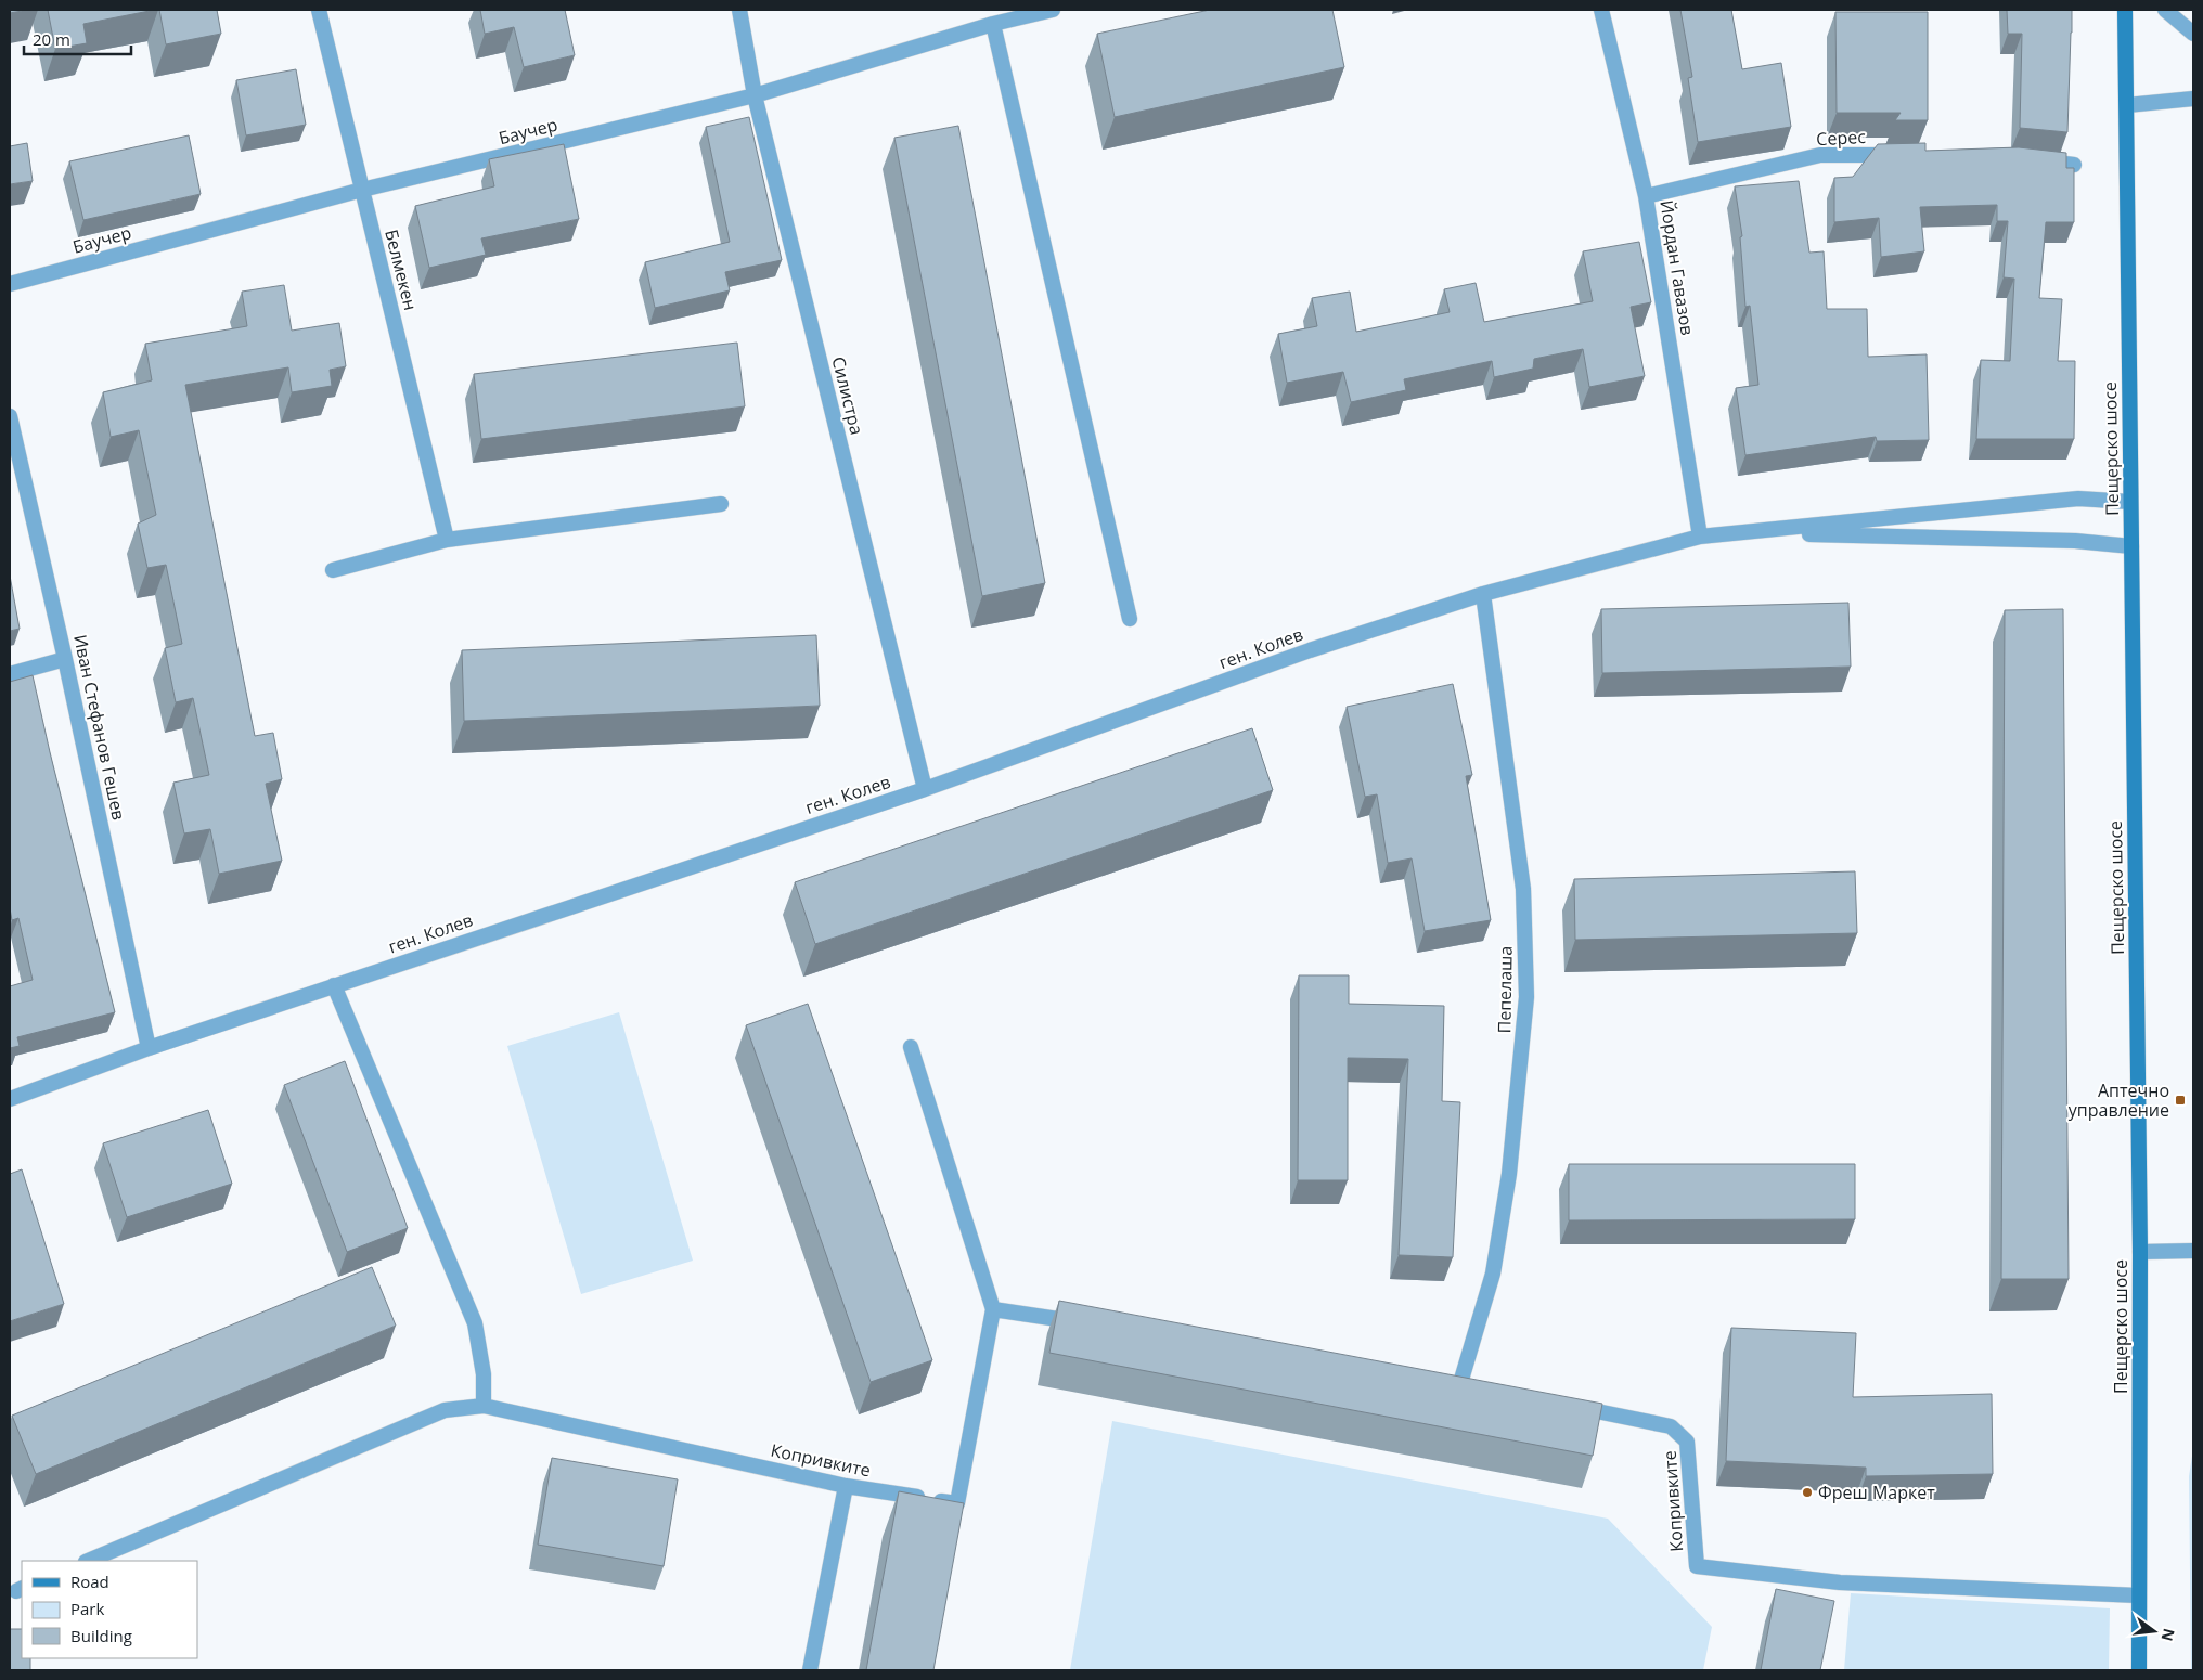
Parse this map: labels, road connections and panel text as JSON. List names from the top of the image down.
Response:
{
  "streets": {
    "main road": ["Пещерско шосе"],
    "street": [
      "Баучер",
      "Серес",
      "Йордан Гавазов",
      "Белмекен",
      "Силистра",
      "ген. Колев",
      "Иван Стефанов Гешев",
      "Пепелаша",
      "Копривките"
    ]
  },
  "crossings": [
    ["Баучер", "Белмекен"],
    ["Баучер", "Силистра"],
    ["Серес", "Йордан Гавазов"],
    ["Йордан Гавазов", "ген. Колев"],
    ["Силистра", "ген. Колев"],
    ["Пещерско шосе", "Копривките"],
    ["ген. Колев", "Иван Стефанов Гешев"],
    ["ген. Колев", "Пепелаша"]
  ],
  "places": {
    "transit": ["Аптечно управление"],
    "other": ["Фреш Маркет"]
  },
  "legend": ["Road", "Park", "Building"],
  "scale_bar": "20 m",
  "north": "right"
}
